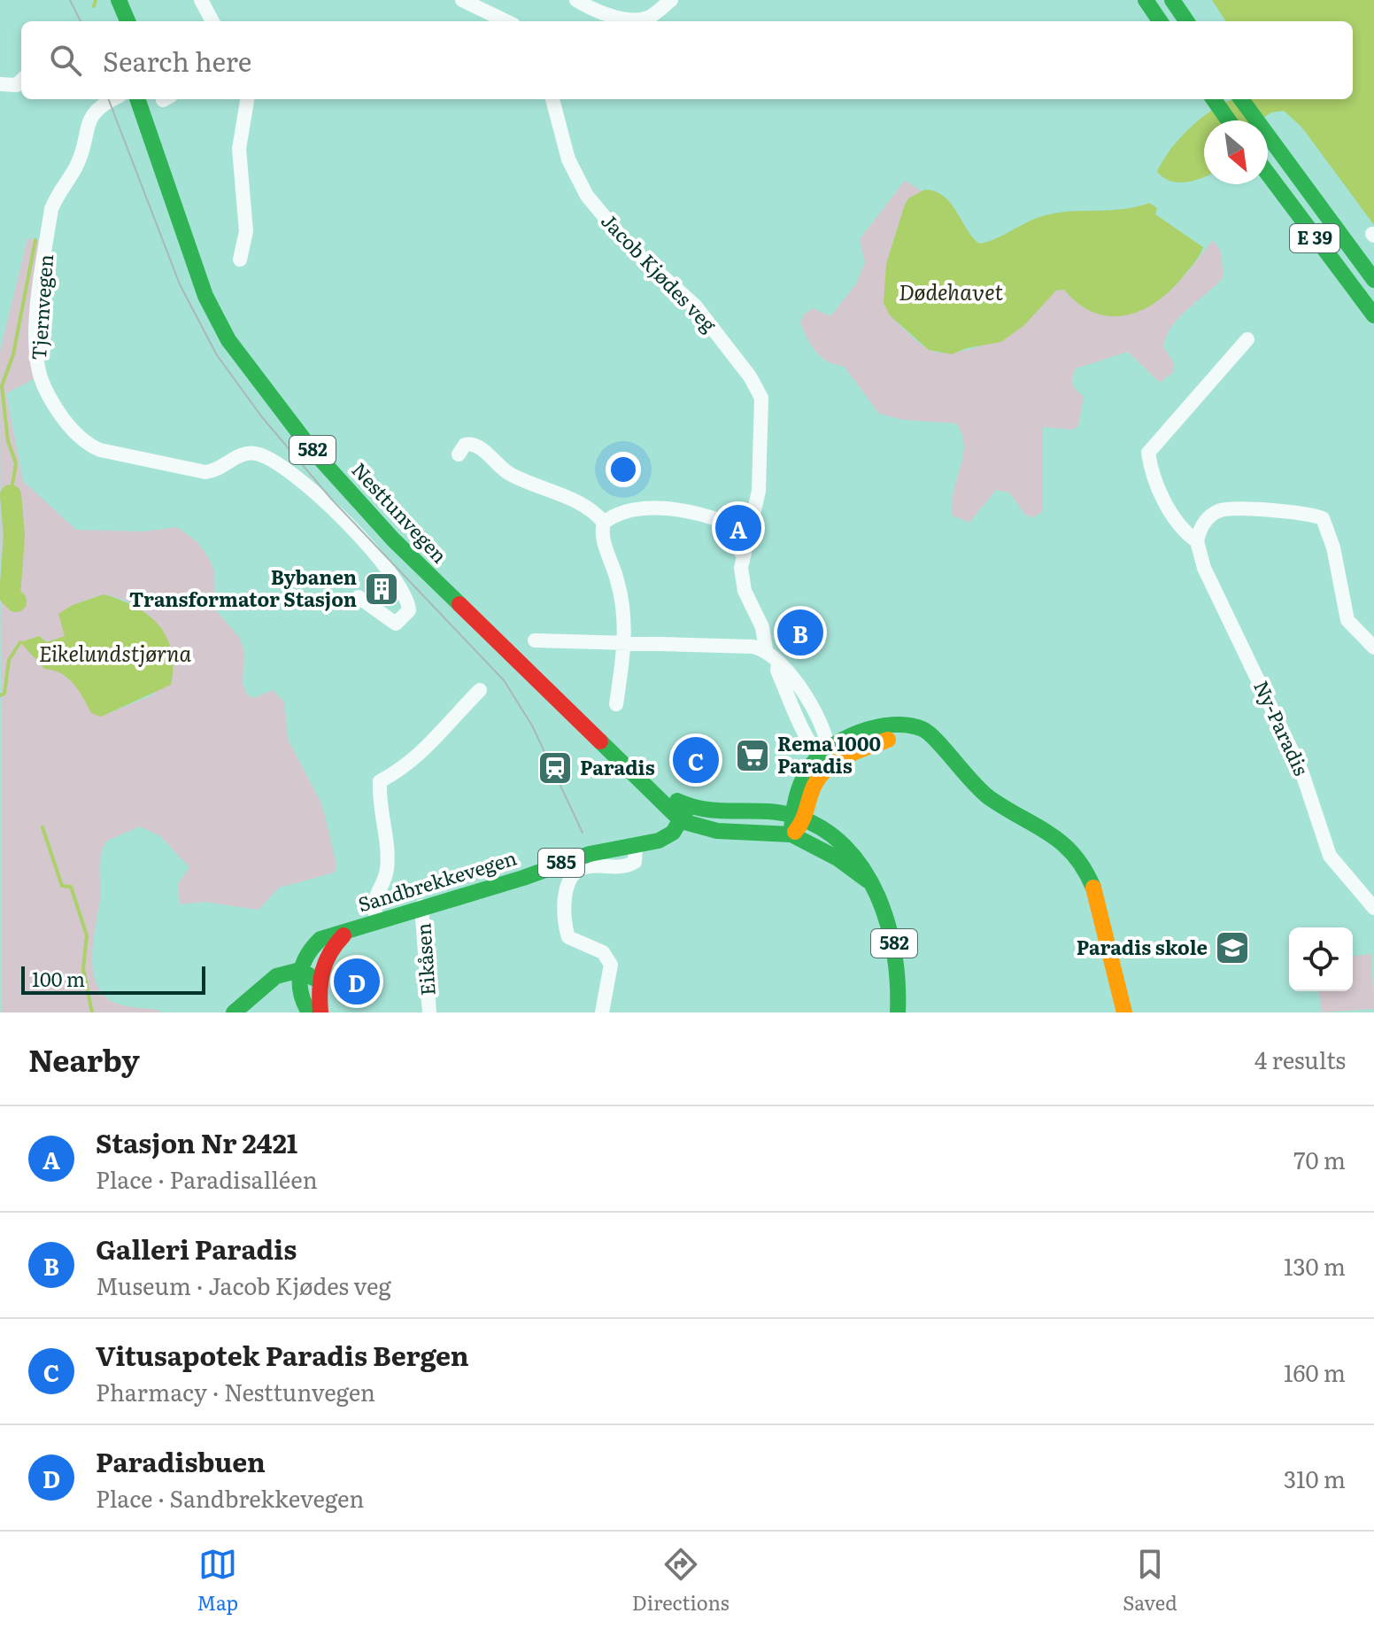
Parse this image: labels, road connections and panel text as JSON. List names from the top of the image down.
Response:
{
  "streets": {
    "main road": [
      "E 39",
      "582",
      "Nesttunvegen",
      "585",
      "Sandbrekkevegen"
    ],
    "street": [
      "Jacob Kjødes veg",
      "Tjernvegen",
      "Ny-Paradis",
      "Eikåsen"
    ]
  },
  "crossings": [
    ["582", "Nesttunvegen"],
    ["582", "Sandbrekkevegen"],
    ["Nesttunvegen", "Sandbrekkevegen"],
    ["Sandbrekkevegen", "Eikåsen"]
  ],
  "water": ["Dødehavet", "Eikelundstjørna"],
  "places": {
    "building": ["Bybanen Transformator Stasjon"],
    "supermarket": ["Rema 1000 Paradis"],
    "station": ["Paradis"],
    "school or university": ["Paradis skole"]
  },
  "scale_bar": "100 m",
  "north": "bottom right",
  "page": {
    "search": "Search here",
    "pins": [
      "A",
      "B",
      "C",
      "D"
    ],
    "scale": "100 m",
    "heading": ["Nearby", "4 results"],
    "list": [
      {
        "mark": "A",
        "name": "Stasjon Nr 2421",
        "note": "Place · Paradisalléen",
        "value": "70 m"
      },
      {
        "mark": "B",
        "name": "Galleri Paradis",
        "note": "Museum · Jacob Kjødes veg",
        "value": "130 m"
      },
      {
        "mark": "C",
        "name": "Vitusapotek Paradis Bergen",
        "note": "Pharmacy · Nesttunvegen",
        "value": "160 m"
      },
      {
        "mark": "D",
        "name": "Paradisbuen",
        "note": "Place · Sandbrekkevegen",
        "value": "310 m"
      }
    ],
    "nav": ["Map", "Directions", "Saved"]
  }
}
